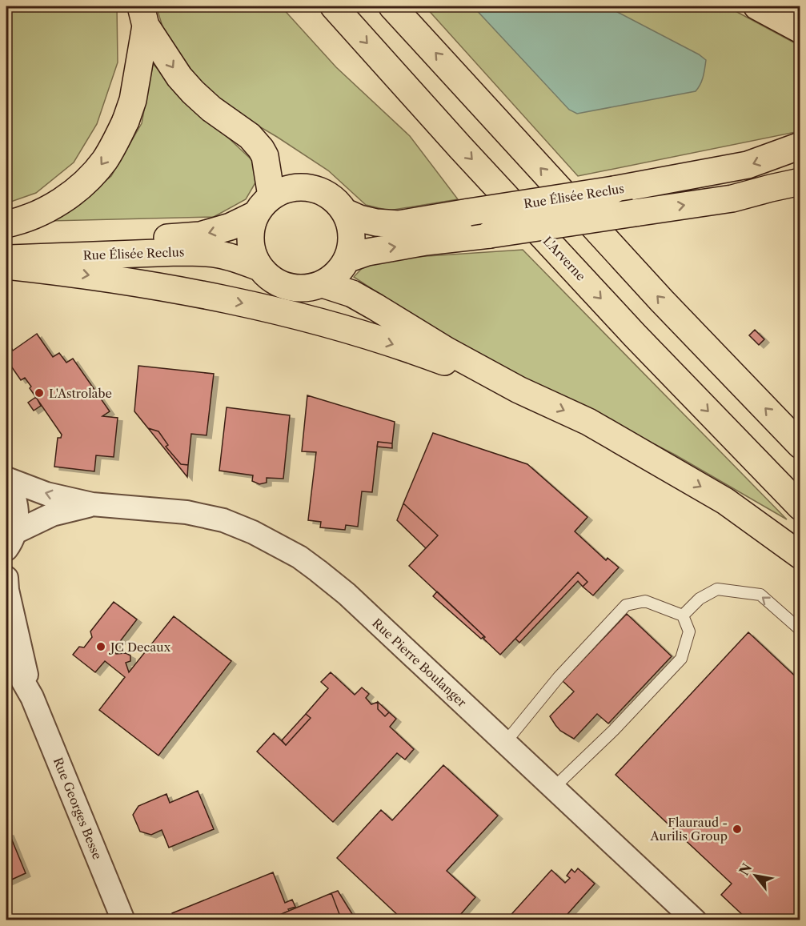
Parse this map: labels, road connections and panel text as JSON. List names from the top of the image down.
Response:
{
  "streets": {
    "main road": ["Rue Élisée Reclus", "L'Arverne"],
    "street": ["Rue Pierre Boulanger", "Rue Georges Besse"]
  },
  "places": ["L'Astrolabe", "JC Decaux", "Flauraud - Aurilis Group"],
  "north": "top left"
}
